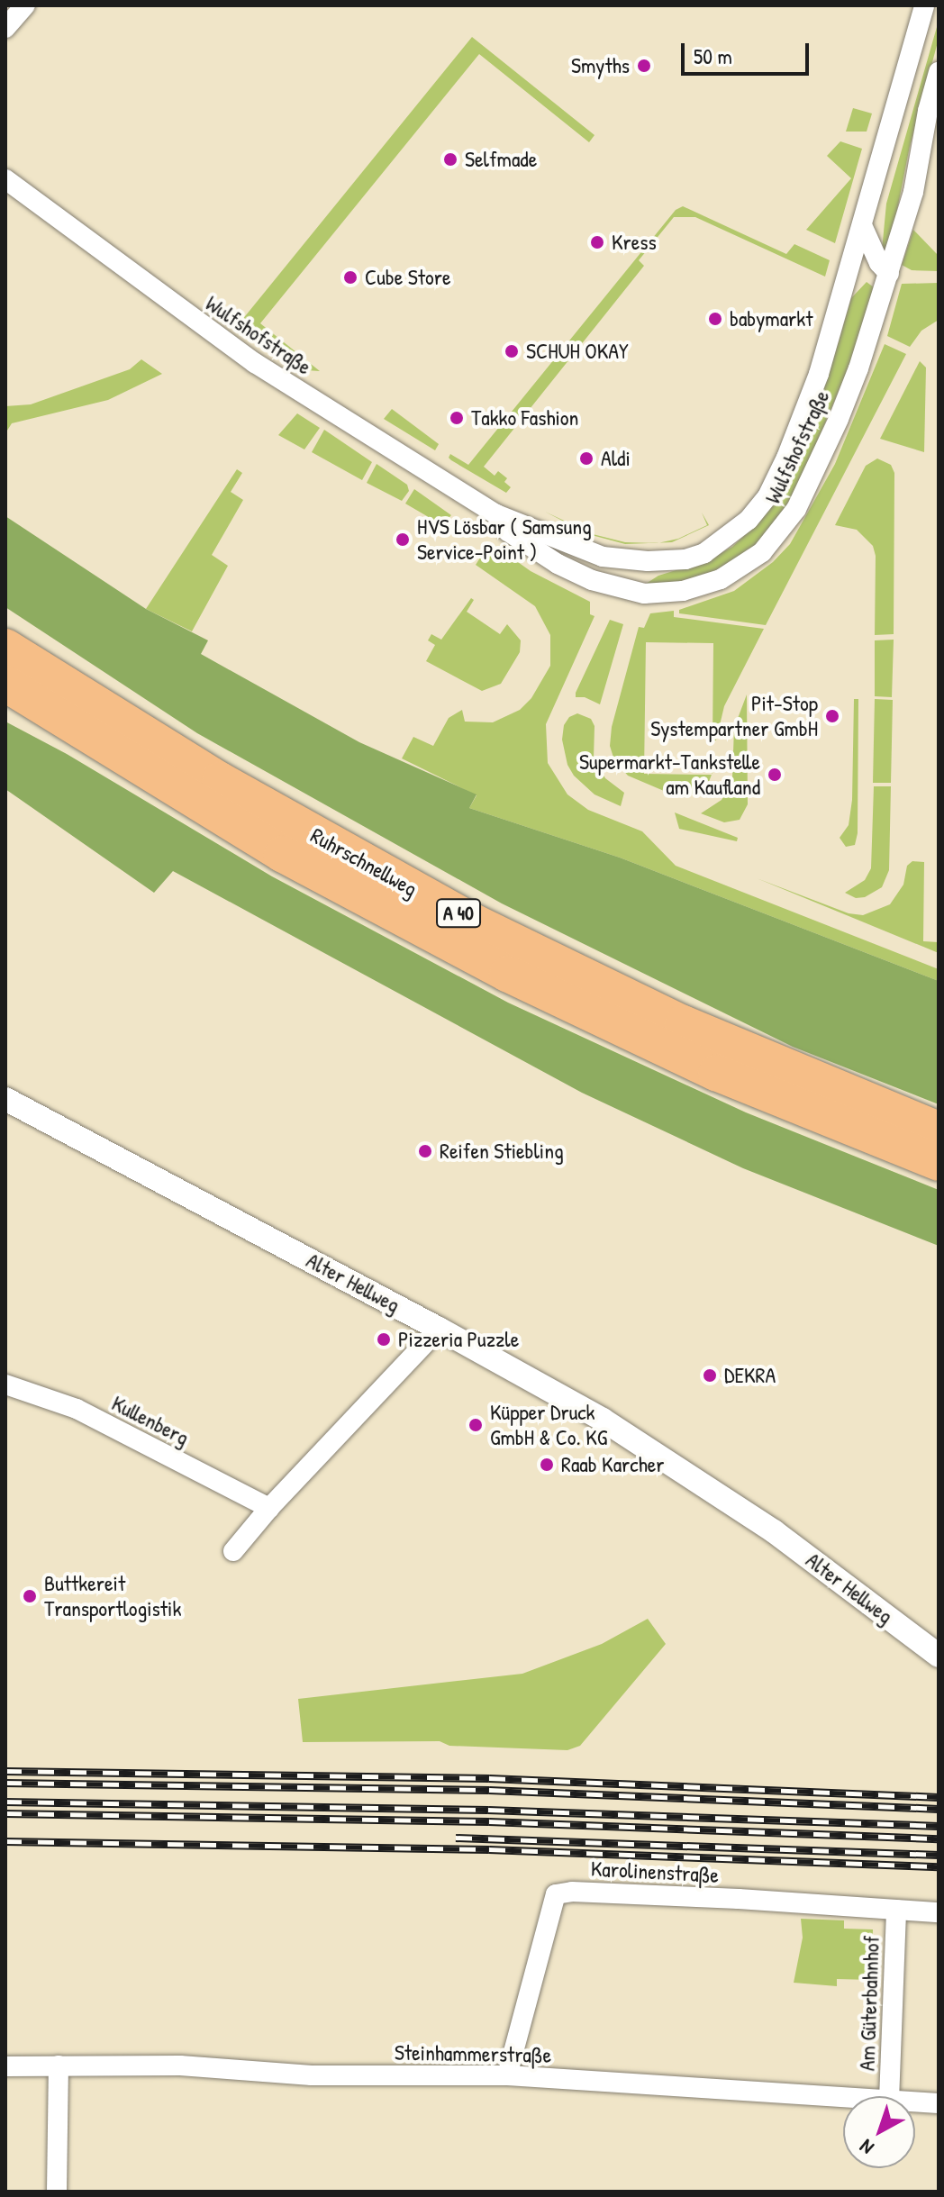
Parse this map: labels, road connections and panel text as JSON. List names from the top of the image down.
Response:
{
  "streets": {
    "highway": ["Ruhrschnellweg", "A 40"],
    "street": [
      "Wulfshofstraße",
      "Alter Hellweg",
      "Kullenberg",
      "Karolinenstraße",
      "Am Güterbahnhof",
      "Steinhammerstraße"
    ]
  },
  "crossings": [
    ["Karolinenstraße", "Am Güterbahnhof"],
    ["Karolinenstraße", "Steinhammerstraße"]
  ],
  "places": [
    "Smyths",
    "Selfmade",
    "Kress",
    "Cube Store",
    "babymarkt",
    "SCHUH OKAY",
    "Takko Fashion",
    "Aldi",
    "HVS Lösbar ( Samsung Service-Point )",
    "Pit-Stop Systempartner GmbH",
    "Supermarkt-Tankstelle am Kaufland",
    "Reifen Stiebling",
    "Pizzeria Puzzle",
    "DEKRA",
    "Küpper Druck GmbH & Co. KG",
    "Raab Karcher",
    "Buttkereit Transportlogistik"
  ],
  "scale_bar": "50 m",
  "north": "bottom left"
}
